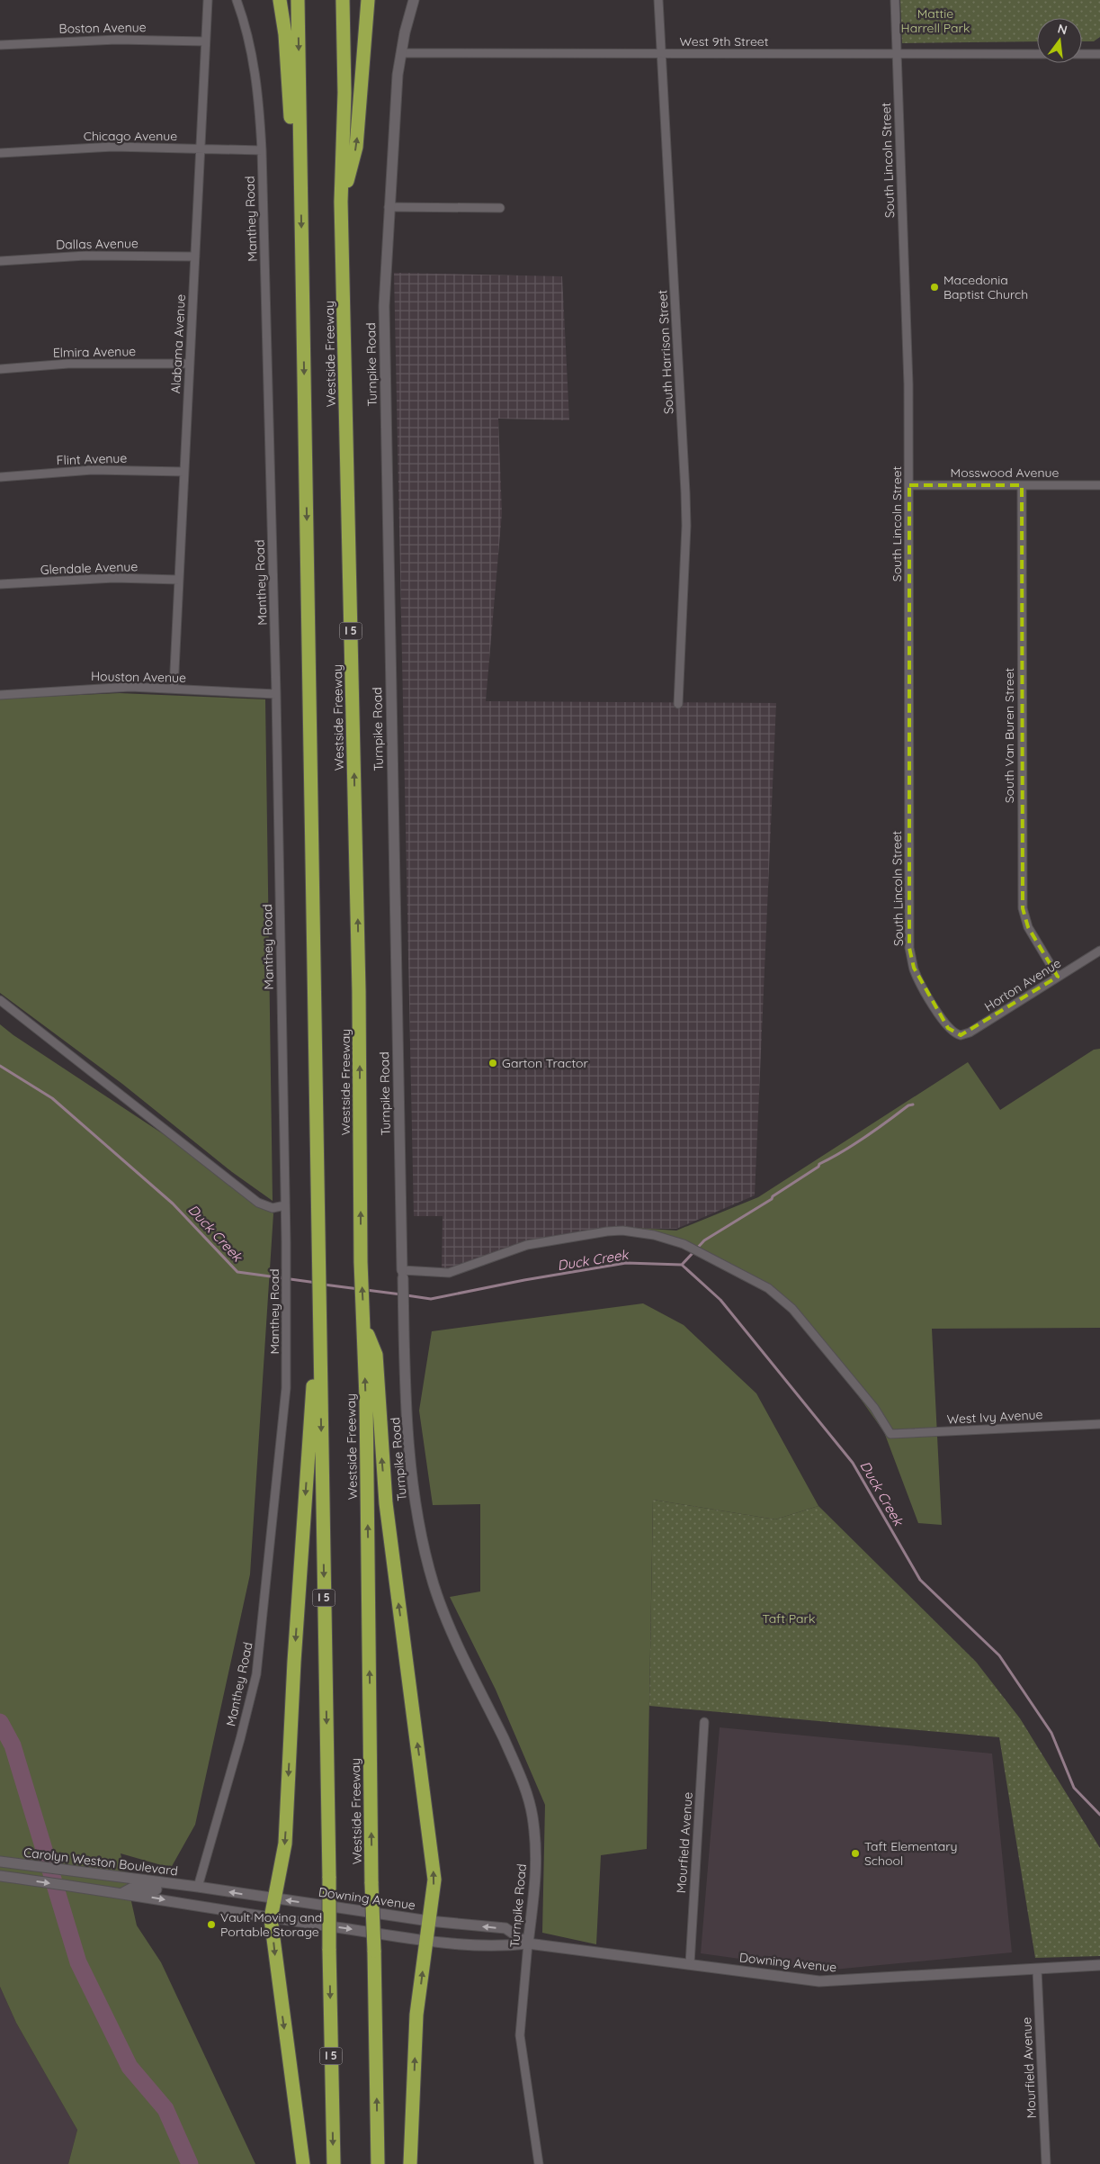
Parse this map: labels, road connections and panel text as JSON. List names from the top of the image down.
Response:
{
  "streets": {
    "highway": ["Westside Freeway", "I 5"],
    "street": [
      "Boston Avenue",
      "West 9th Street",
      "Chicago Avenue",
      "South Lincoln Street",
      "Manthey Road",
      "Dallas Avenue",
      "Alabama Avenue",
      "Elmira Avenue",
      "South Harrison Street",
      "Turnpike Road",
      "Flint Avenue",
      "Mosswood Avenue",
      "Glendale Avenue",
      "Houston Avenue",
      "South Van Buren Street",
      "Horton Avenue",
      "West Ivy Avenue",
      "Mourfield Avenue",
      "Carolyn Weston Boulevard",
      "Downing Avenue"
    ]
  },
  "crossings": [
    ["Boston Avenue", "Alabama Avenue"],
    ["West 9th Street", "South Lincoln Street"],
    ["West 9th Street", "South Harrison Street"],
    ["West 9th Street", "Turnpike Road"],
    ["Chicago Avenue", "Manthey Road"],
    ["Chicago Avenue", "Alabama Avenue"],
    ["South Lincoln Street", "Mosswood Avenue"],
    ["South Lincoln Street", "Horton Avenue"],
    ["Manthey Road", "Houston Avenue"],
    ["Manthey Road", "Carolyn Weston Boulevard"],
    ["Manthey Road", "Downing Avenue"],
    ["Dallas Avenue", "Alabama Avenue"],
    ["Alabama Avenue", "Elmira Avenue"],
    ["Alabama Avenue", "Flint Avenue"],
    ["Alabama Avenue", "Glendale Avenue"],
    ["Alabama Avenue", "Houston Avenue"],
    ["Turnpike Road", "West Ivy Avenue"],
    ["Turnpike Road", "Downing Avenue"],
    ["Mosswood Avenue", "South Van Buren Street"],
    ["South Van Buren Street", "Horton Avenue"],
    ["Mourfield Avenue", "Downing Avenue"],
    ["Carolyn Weston Boulevard", "Downing Avenue"]
  ],
  "water": ["Duck Creek"],
  "parks": ["Mattie Harrell Park", "Taft Park"],
  "places": [
    "Macedonia Baptist Church",
    "Garton Tractor",
    "Taft Elementary School",
    "Vault Moving and Portable Storage"
  ],
  "north": "top"
}
